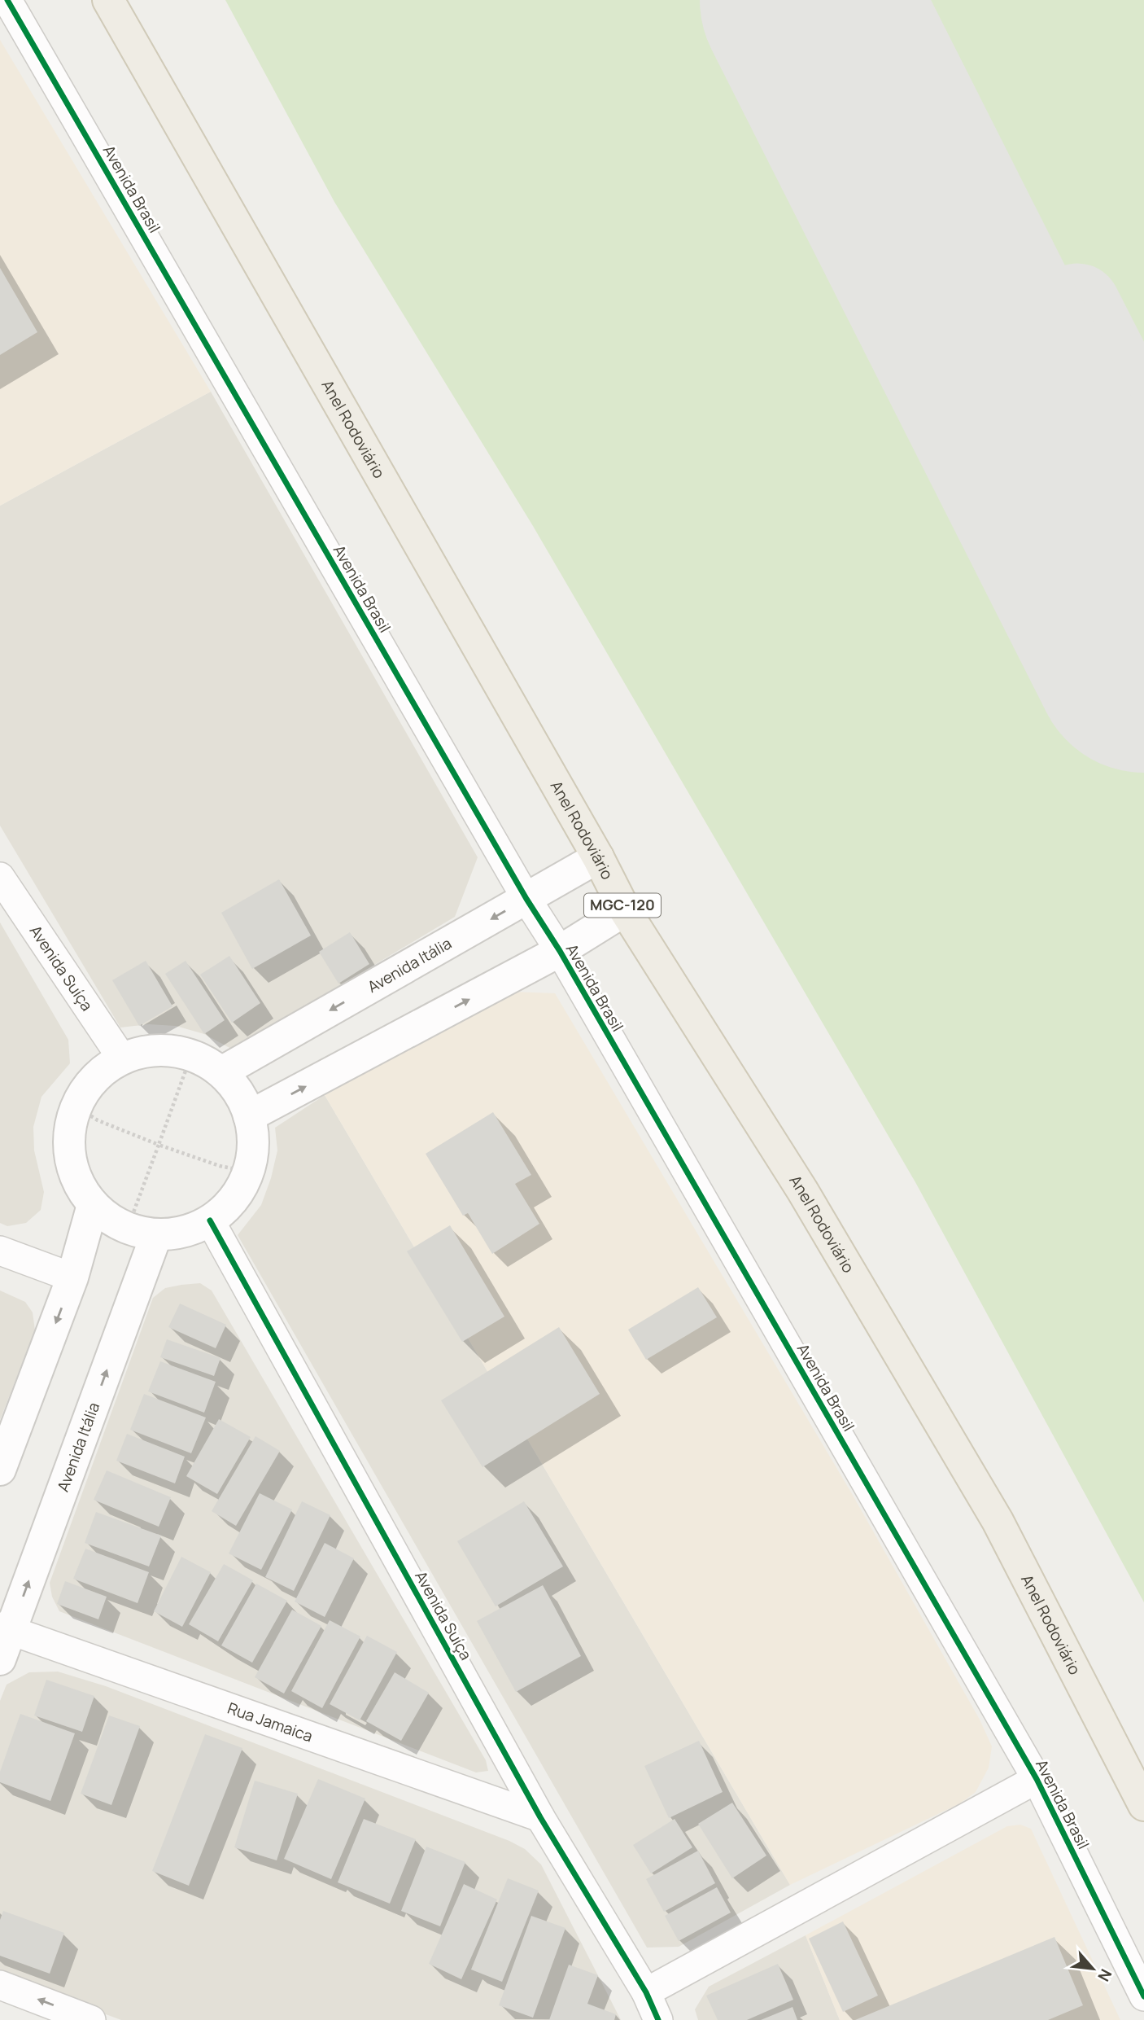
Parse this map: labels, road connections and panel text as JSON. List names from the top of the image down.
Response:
{
  "streets": {
    "main road": ["Anel Rodoviário", "MGC-120"],
    "street": [
      "Avenida Brasil",
      "Avenida Itália",
      "Avenida Suíça",
      "Rua Jamaica"
    ]
  },
  "crossings": [
    ["Avenida Brasil", "Avenida Itália"],
    ["Anel Rodoviário", "Avenida Itália"],
    ["Avenida Itália", "Rua Jamaica"],
    ["Avenida Suíça", "Rua Jamaica"]
  ],
  "north": "bottom right"
}
